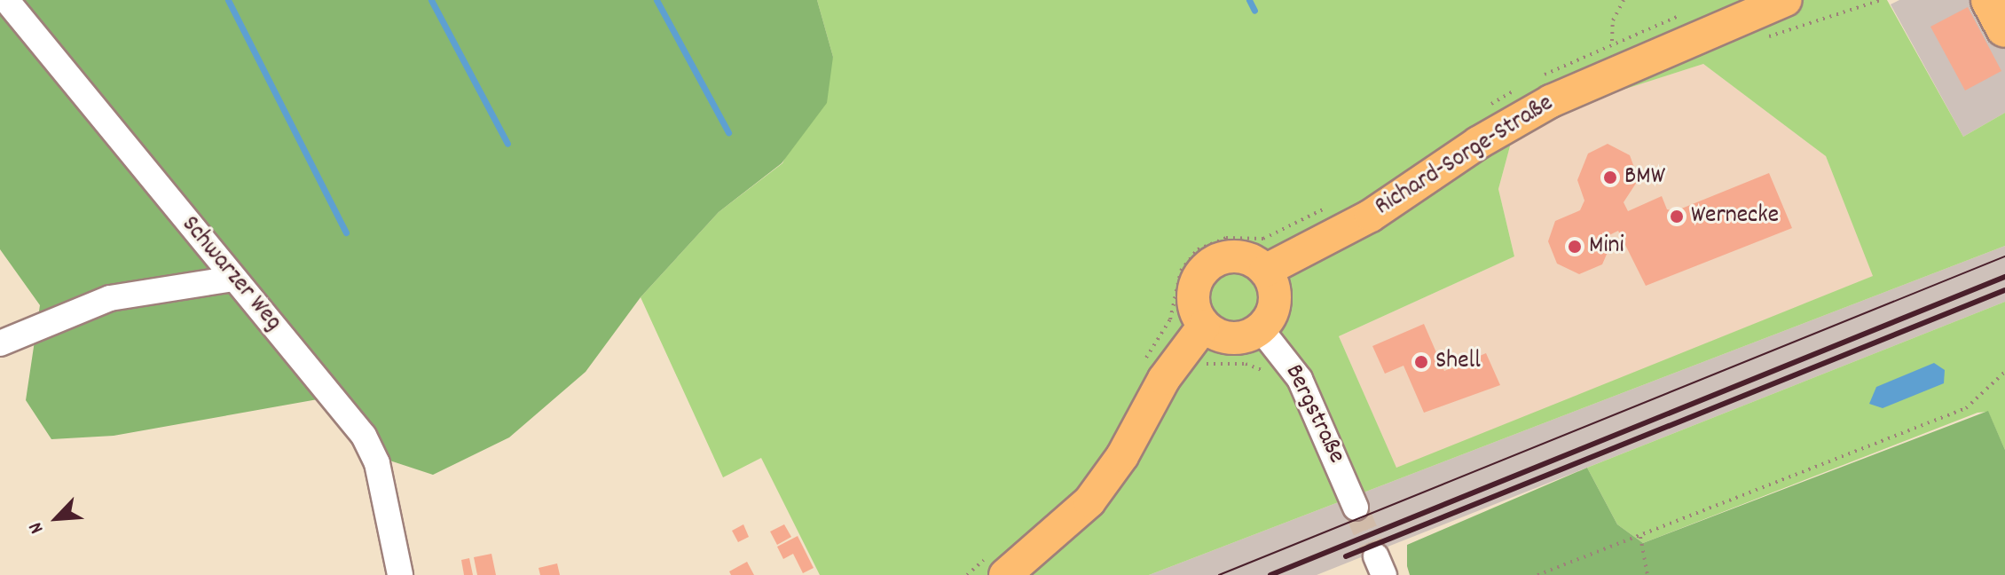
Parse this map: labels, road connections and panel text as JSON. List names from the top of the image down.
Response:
{
  "streets": {
    "main road": ["Richard-Sorge-Straße"],
    "street": ["Schwarzer Weg", "Bergstraße"]
  },
  "crossings": [
    ["Richard-Sorge-Straße", "Bergstraße"]
  ],
  "places": [
    "BMW",
    "Wernecke",
    "Mini",
    "Shell"
  ],
  "north": "bottom left"
}
